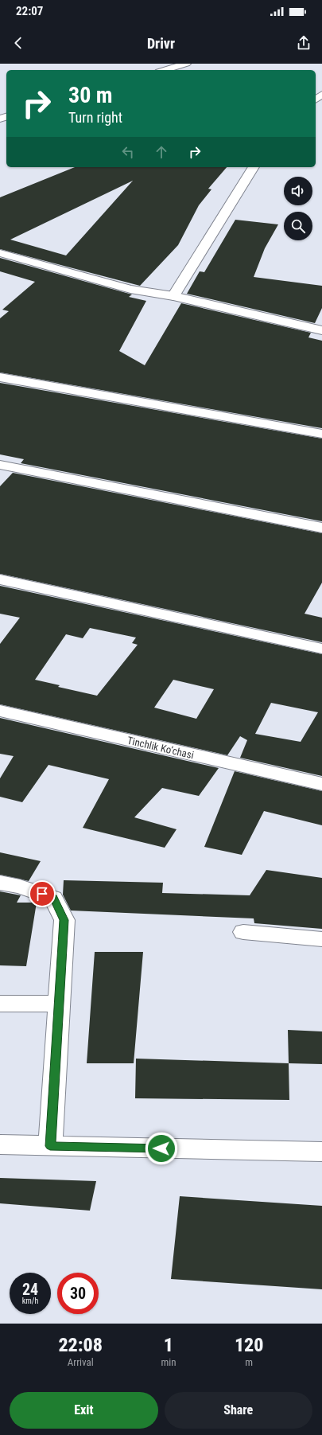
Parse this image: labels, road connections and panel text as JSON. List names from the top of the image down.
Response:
{
  "streets": {
    "street": ["Tinchlik Ko’chasi"]
  },
  "page": {
    "status": "22:07",
    "header": "Drivr",
    "turn": ["30 m", "Turn right"],
    "speed": "24 km/h",
    "limit": "30",
    "eta": [
      "22:08",
      "Arrival",
      "1",
      "min",
      "120",
      "m"
    ],
    "buttons": ["Exit", "Share"]
  }
}
